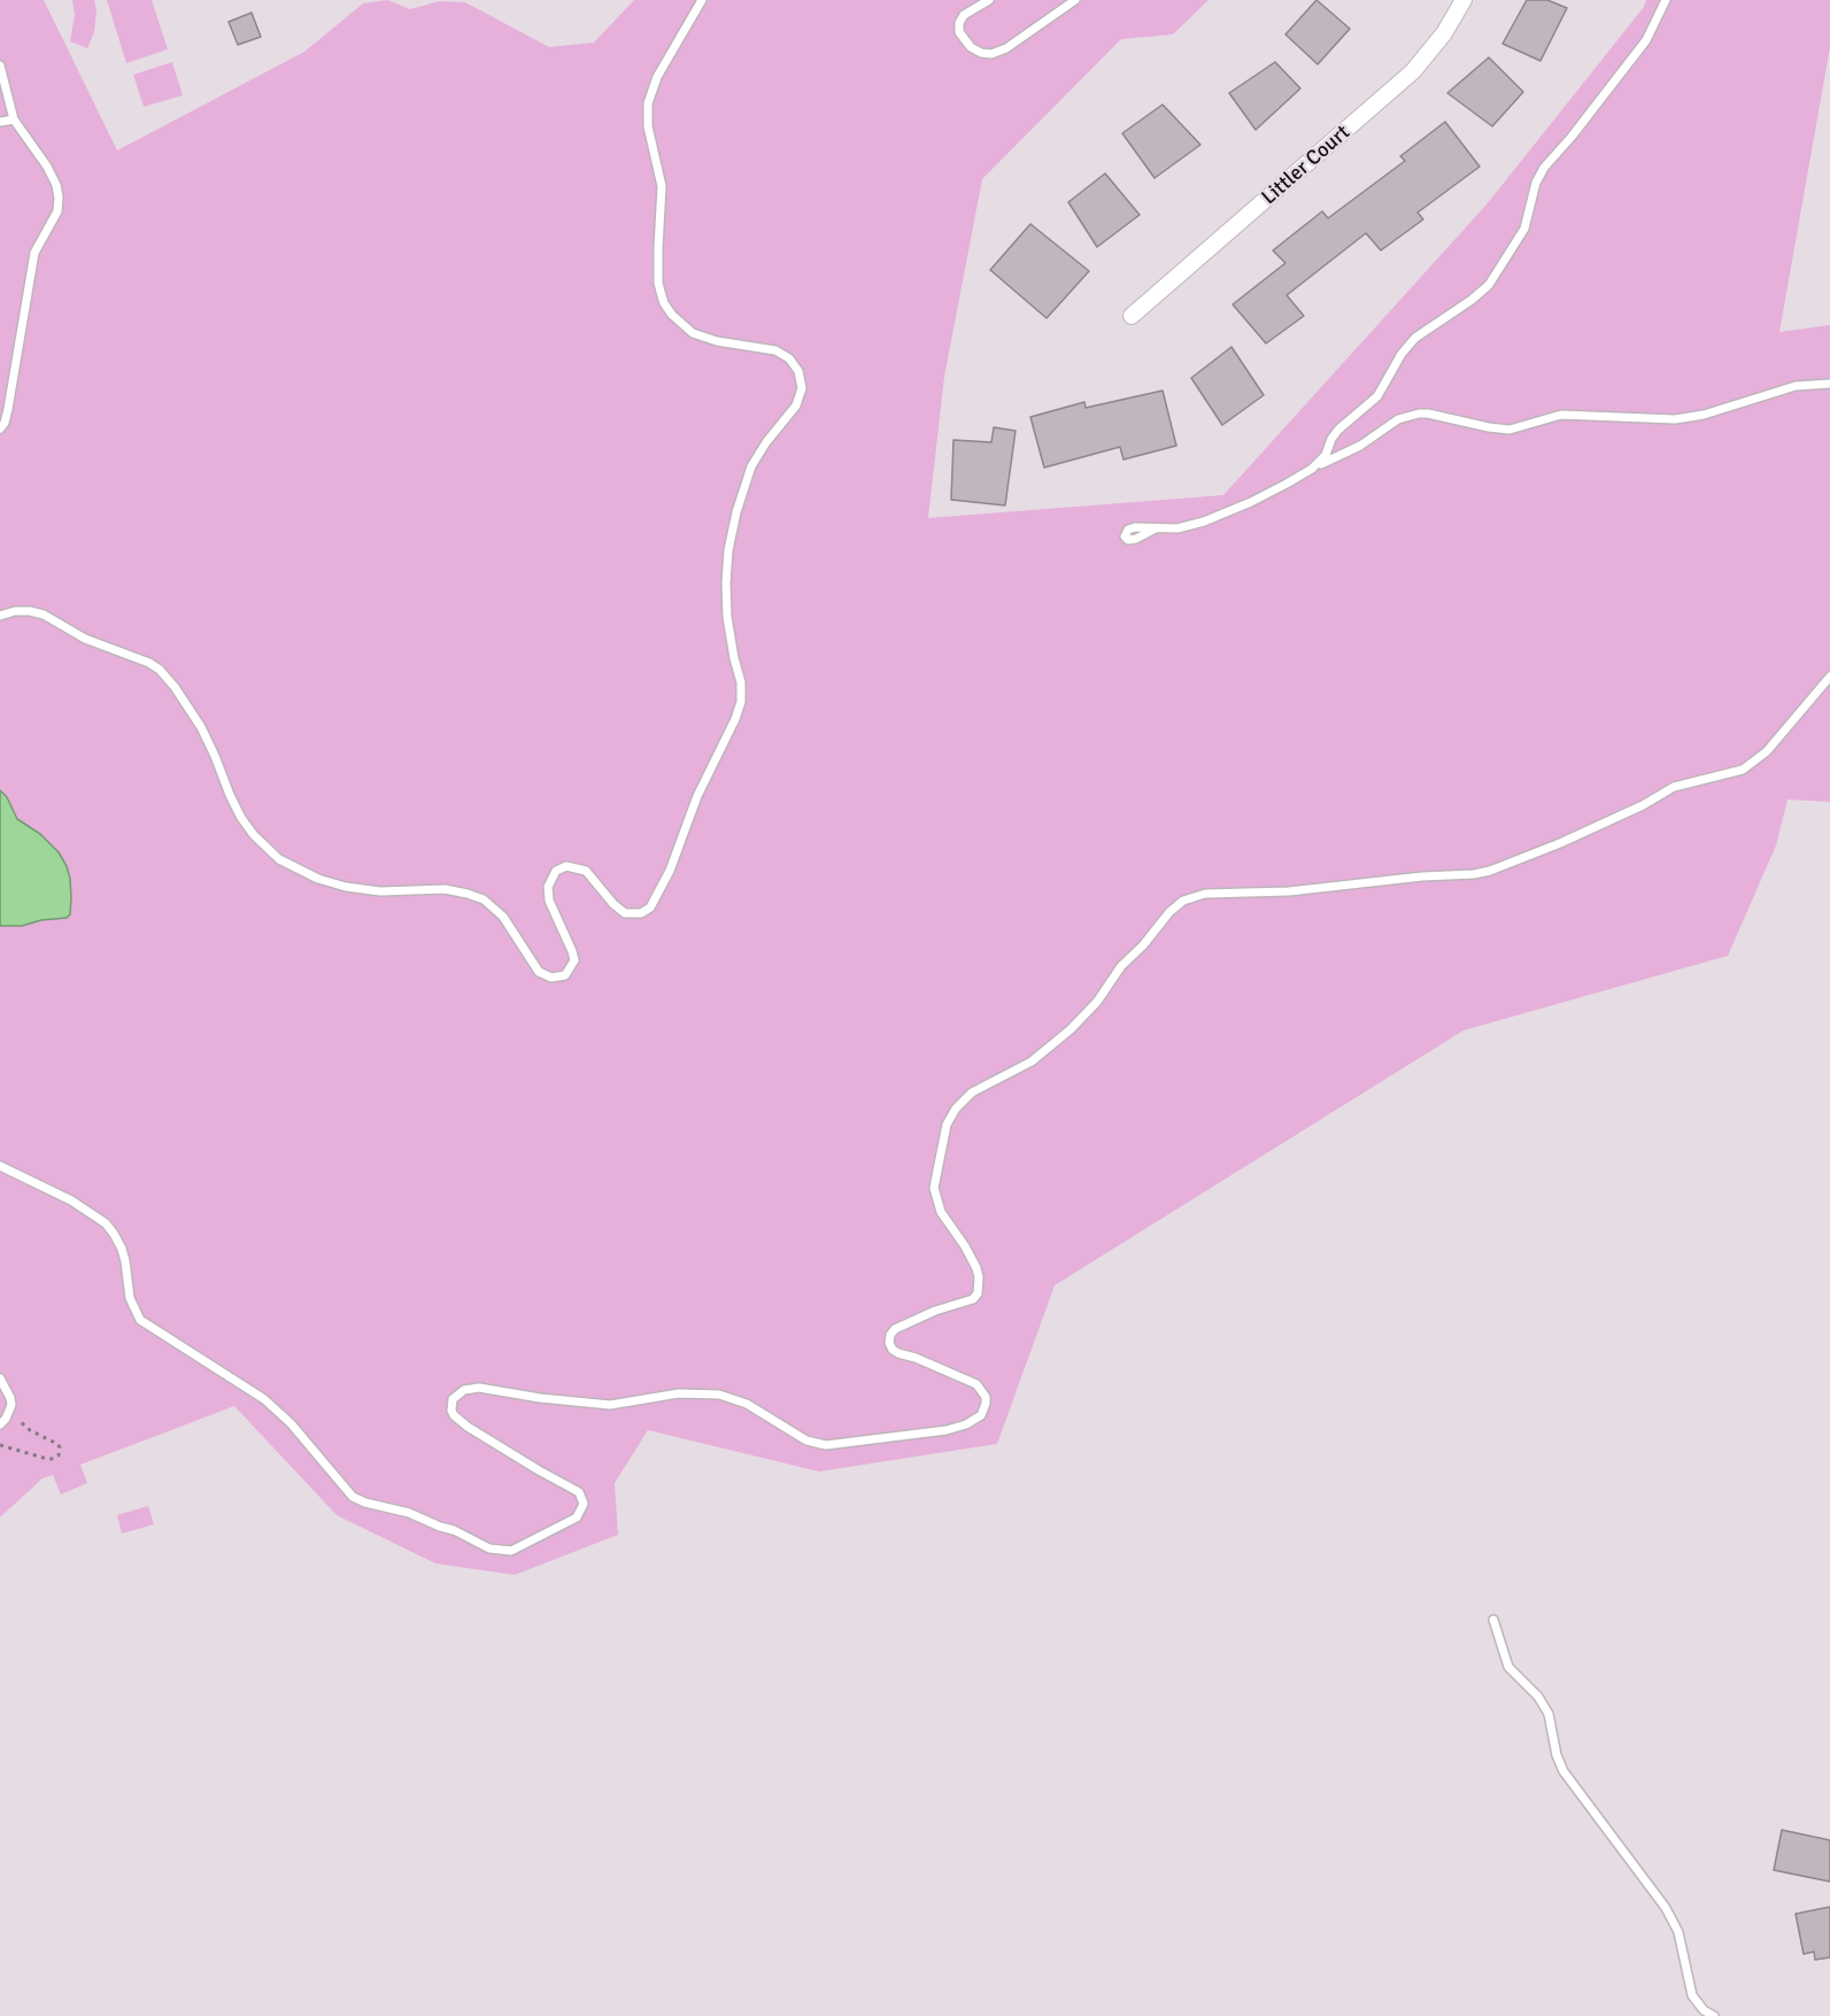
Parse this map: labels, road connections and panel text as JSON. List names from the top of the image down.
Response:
{
  "streets": {
    "street": ["Littler Court"]
  }
}
